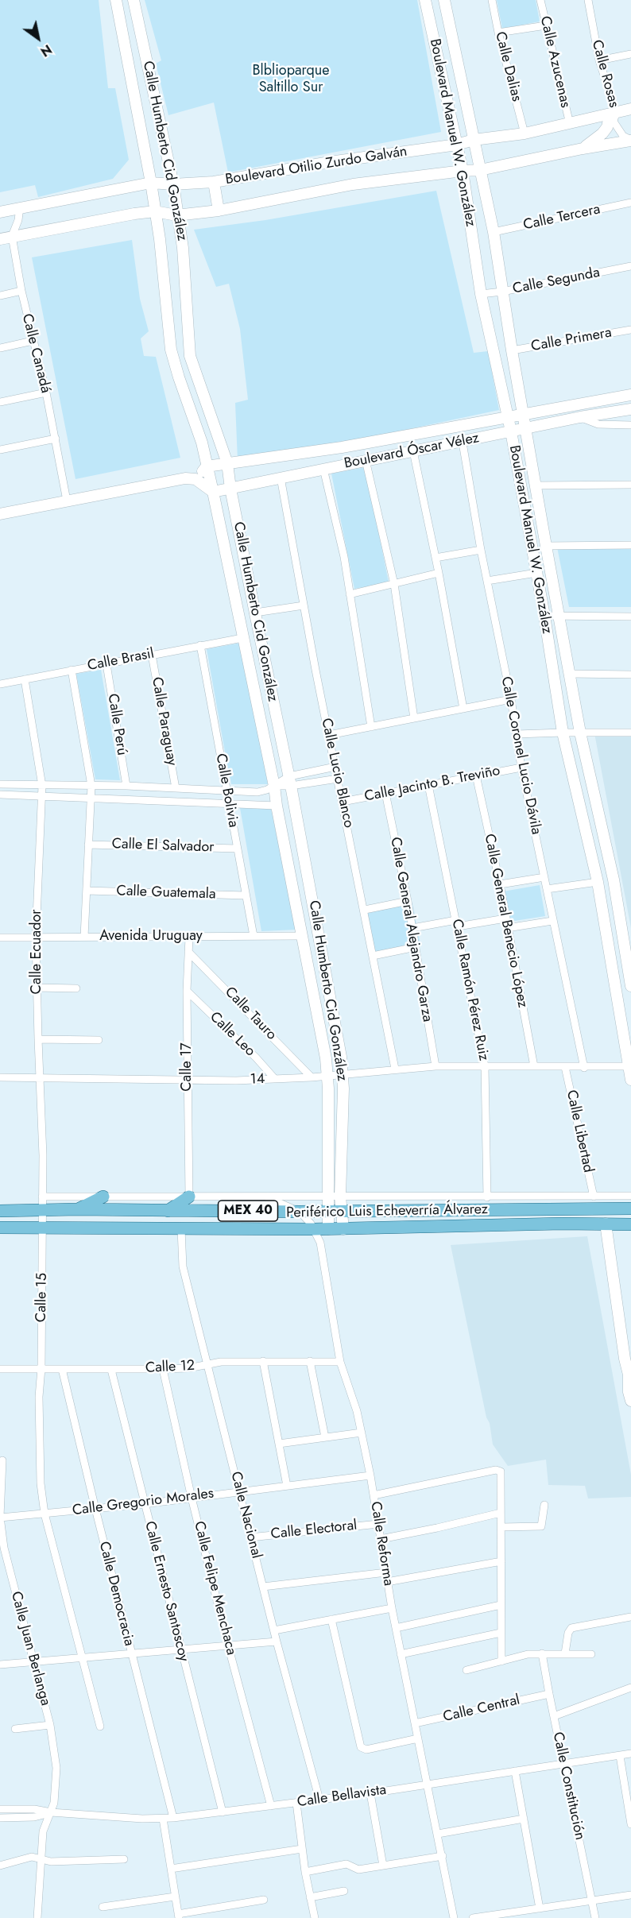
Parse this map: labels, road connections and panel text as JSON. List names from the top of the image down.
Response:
{
  "streets": {
    "main road": ["MEX 40", "Periférico Luis Echeverría Álvarez"],
    "street": [
      "Calle Azucenas",
      "Calle Dalias",
      "Calle Rosas",
      "Boulevard Manuel W. González",
      "Calle Humberto Cid González",
      "Boulevard Otilio Zurdo Galván",
      "Calle Tercera",
      "Calle Segunda",
      "Calle Primera",
      "Calle Canadá",
      "Boulevard Óscar Vélez",
      "Calle Brasil",
      "Calle Paraguay",
      "Calle Perú",
      "Calle Coronel Lucio Dávila",
      "Calle Lucio Blanco",
      "Calle Jacinto B. Treviño",
      "Calle Bolivia",
      "Calle El Salvador",
      "Calle Guatemala",
      "Calle General Benecio López",
      "Calle General Alejandro Garza",
      "Avenida Uruguay",
      "Calle Ecuador",
      "Calle Ramón Pérez Ruiz",
      "Calle Tauro",
      "Calle Leo",
      "Calle 17",
      "14",
      "Calle Libertad",
      "Calle 15",
      "Calle 12",
      "Calle Gregorio Morales",
      "Calle Nacional",
      "Calle Electoral",
      "Calle Reforma",
      "Calle Felipe Menchaca",
      "Calle Ernesto Santoscoy",
      "Calle Democracia",
      "Calle Juan Berlanga",
      "Calle Central",
      "Calle Constitución",
      "Calle Bellavista"
    ]
  },
  "crossings": [
    ["Calle Azucenas", "Boulevard Otilio Zurdo Galván"],
    ["Calle Dalias", "Boulevard Otilio Zurdo Galván"],
    ["Calle Rosas", "Boulevard Otilio Zurdo Galván"],
    ["Boulevard Manuel W. González", "Boulevard Otilio Zurdo Galván"],
    ["Boulevard Manuel W. González", "Calle Tercera"],
    ["Boulevard Manuel W. González", "Calle Segunda"],
    ["Boulevard Manuel W. González", "Calle Primera"],
    ["Boulevard Manuel W. González", "Boulevard Óscar Vélez"],
    ["Boulevard Manuel W. González", "14"],
    ["Calle Humberto Cid González", "Boulevard Otilio Zurdo Galván"],
    ["Calle Humberto Cid González", "Boulevard Óscar Vélez"],
    ["Calle Humberto Cid González", "Calle Brasil"],
    ["Calle Humberto Cid González", "Avenida Uruguay"],
    ["Calle Humberto Cid González", "14"],
    ["Calle Humberto Cid González", "Periférico Luis Echeverría Álvarez"],
    ["Boulevard Otilio Zurdo Galván", "Calle Canadá"],
    ["Boulevard Óscar Vélez", "Calle Coronel Lucio Dávila"],
    ["Boulevard Óscar Vélez", "Calle Lucio Blanco"],
    ["Calle Brasil", "Calle Paraguay"],
    ["Calle Brasil", "Calle Perú"],
    ["Calle Brasil", "Calle Bolivia"],
    ["Calle Brasil", "Calle Ecuador"],
    ["Calle Coronel Lucio Dávila", "Calle Jacinto B. Treviño"],
    ["Calle Coronel Lucio Dávila", "14"],
    ["Calle Lucio Blanco", "Calle Jacinto B. Treviño"],
    ["Calle Lucio Blanco", "14"],
    ["Calle Jacinto B. Treviño", "Calle General Benecio López"],
    ["Calle Jacinto B. Treviño", "Calle General Alejandro Garza"],
    ["Calle Jacinto B. Treviño", "Calle Ramón Pérez Ruiz"],
    ["Calle Bolivia", "Calle El Salvador"],
    ["Calle Bolivia", "Calle Guatemala"],
    ["Calle Bolivia", "Avenida Uruguay"],
    ["Calle General Benecio López", "14"],
    ["Calle General Alejandro Garza", "14"],
    ["Avenida Uruguay", "Calle Ecuador"],
    ["Avenida Uruguay", "Calle 17"],
    ["Calle Ecuador", "14"],
    ["Calle Ecuador", "Periférico Luis Echeverría Álvarez"],
    ["Calle Ecuador", "Calle 15"],
    ["Calle Ramón Pérez Ruiz", "14"],
    ["Calle Tauro", "Calle 17"],
    ["Calle Tauro", "14"],
    ["Calle Leo", "Calle 17"],
    ["Calle Leo", "14"],
    ["Calle 17", "14"],
    ["14", "Calle Libertad"],
    ["Periférico Luis Echeverría Álvarez", "Calle 15"],
    ["Periférico Luis Echeverría Álvarez", "Calle Nacional"],
    ["Periférico Luis Echeverría Álvarez", "Calle Reforma"],
    ["Calle 15", "Calle 12"],
    ["Calle 15", "Calle Gregorio Morales"],
    ["Calle 12", "Calle Nacional"],
    ["Calle 12", "Calle Reforma"],
    ["Calle 12", "Calle Felipe Menchaca"],
    ["Calle 12", "Calle Ernesto Santoscoy"],
    ["Calle 12", "Calle Democracia"],
    ["Calle Gregorio Morales", "Calle Nacional"],
    ["Calle Gregorio Morales", "Calle Reforma"],
    ["Calle Gregorio Morales", "Calle Felipe Menchaca"],
    ["Calle Gregorio Morales", "Calle Ernesto Santoscoy"],
    ["Calle Gregorio Morales", "Calle Democracia"],
    ["Calle Gregorio Morales", "Calle Juan Berlanga"],
    ["Calle Nacional", "Calle Electoral"],
    ["Calle Nacional", "Calle Bellavista"],
    ["Calle Electoral", "Calle Reforma"],
    ["Calle Reforma", "Calle Central"],
    ["Calle Reforma", "Calle Bellavista"],
    ["Calle Felipe Menchaca", "Calle Bellavista"],
    ["Calle Ernesto Santoscoy", "Calle Bellavista"],
    ["Calle Democracia", "Calle Bellavista"],
    ["Calle Juan Berlanga", "Calle Bellavista"],
    ["Calle Central", "Calle Constitución"],
    ["Calle Constitución", "Calle Bellavista"]
  ],
  "parks": ["Blblioparque Saltillo Sur"],
  "north": "bottom right"
}
